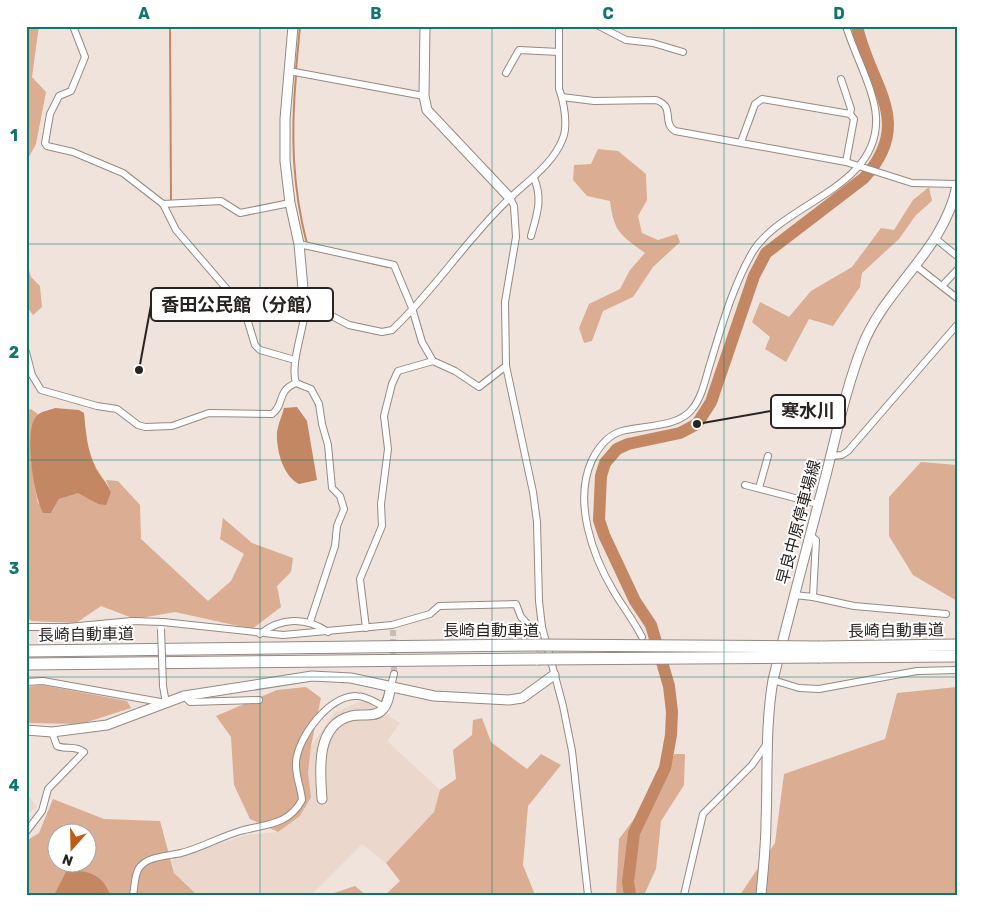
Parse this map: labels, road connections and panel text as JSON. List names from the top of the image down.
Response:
{
  "streets": {
    "highway": ["長崎自動車道"],
    "street": ["早良中原停車場線"]
  },
  "places": ["香田公民館（分館）", "寒水川"],
  "north": "bottom",
  "grid": {
    "columns": [
      "A",
      "B",
      "C",
      "D"
    ],
    "rows": [
      "1",
      "2",
      "3",
      "4"
    ]
  }
}
